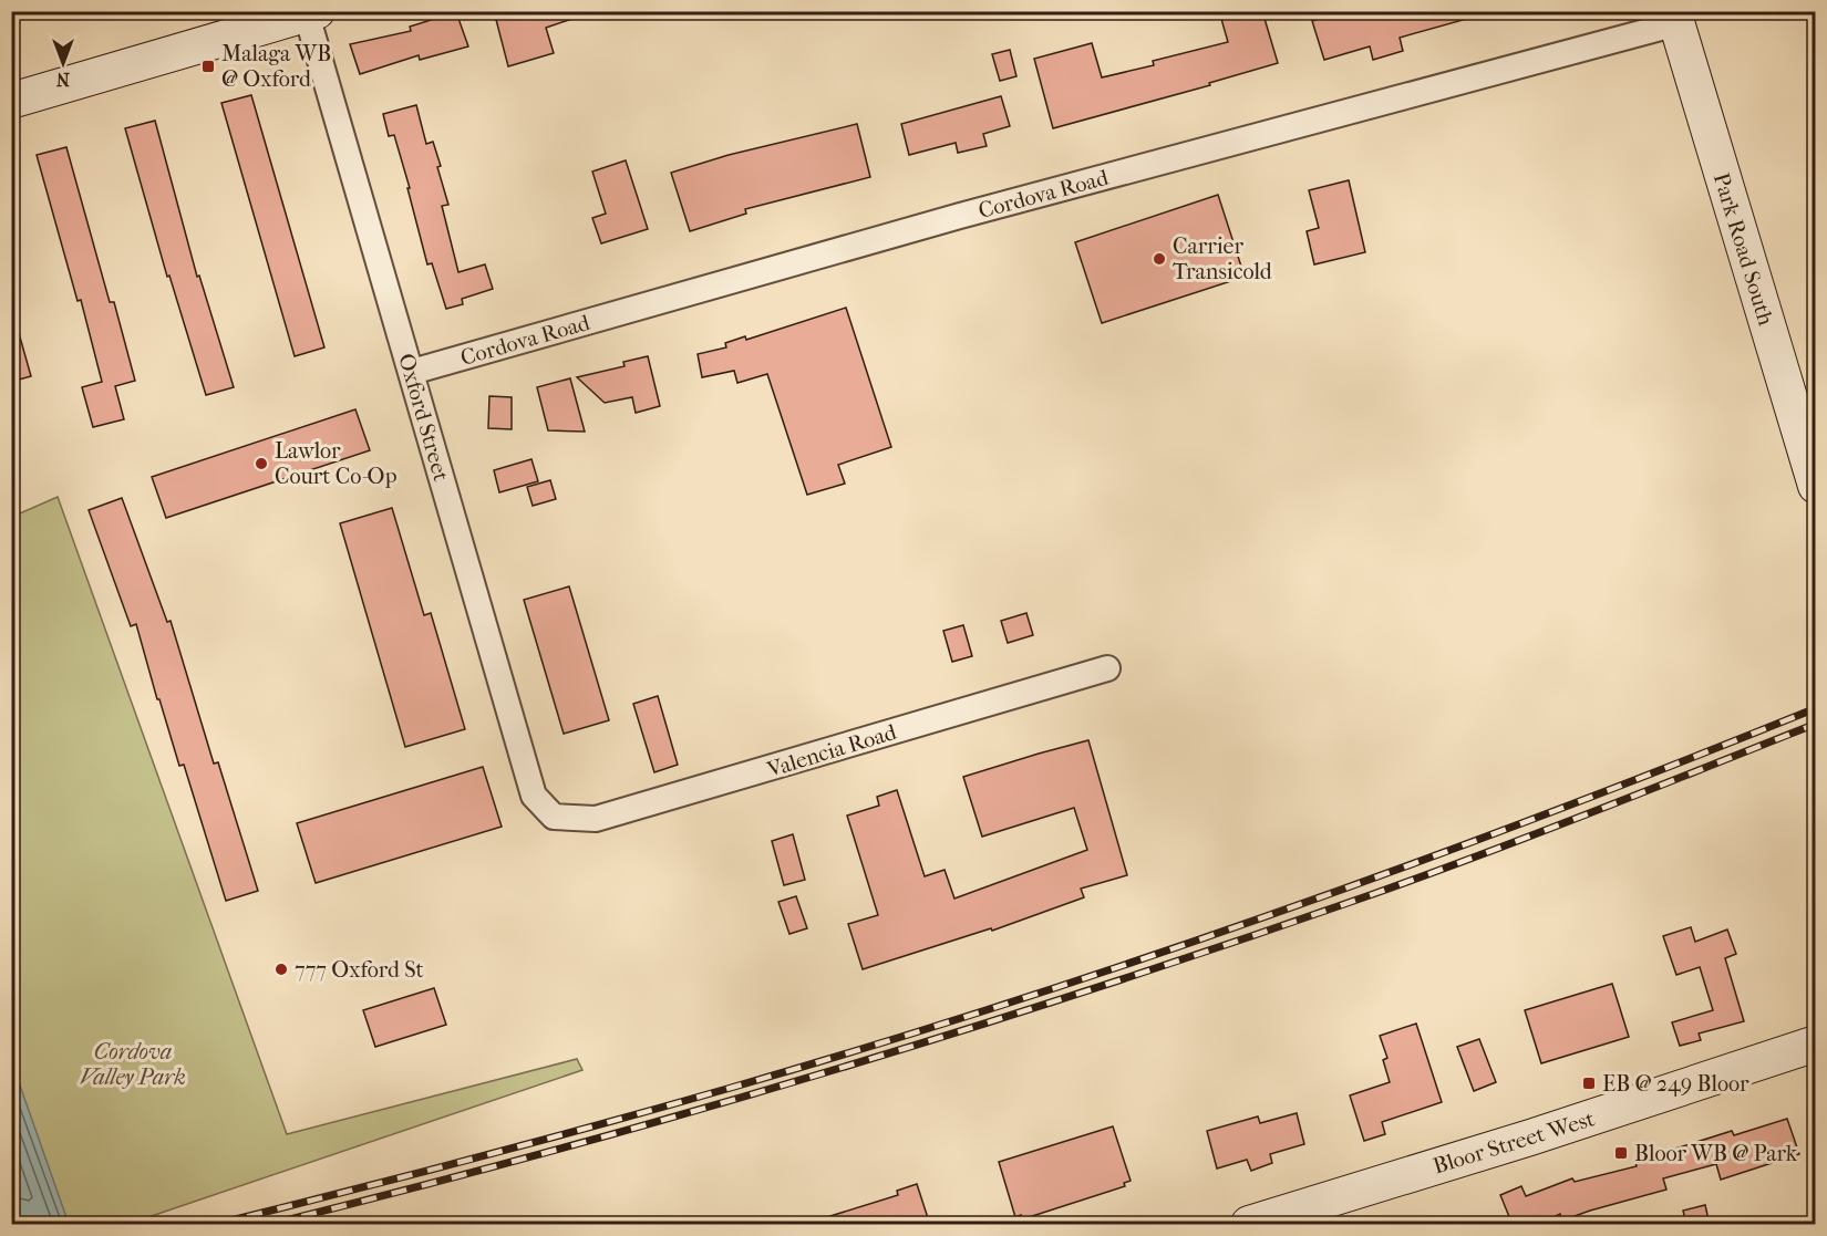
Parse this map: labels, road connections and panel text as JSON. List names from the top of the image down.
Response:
{
  "streets": {
    "main road": ["Park Road South", "Bloor Street West"],
    "street": ["Cordova Road", "Oxford Street", "Valencia Road"]
  },
  "crossings": [
    ["Cordova Road", "Park Road South"],
    ["Cordova Road", "Oxford Street"],
    ["Oxford Street", "Valencia Road"]
  ],
  "parks": ["Cordova Valley Park"],
  "places": {
    "transit": ["Malaga WB @ Oxford", "EB @ 249 Bloor", "Bloor WB @ Park"],
    "other": ["Carrier Transicold", "Lawlor Court Co-Op", "777 Oxford St"]
  },
  "north": "bottom"
}
